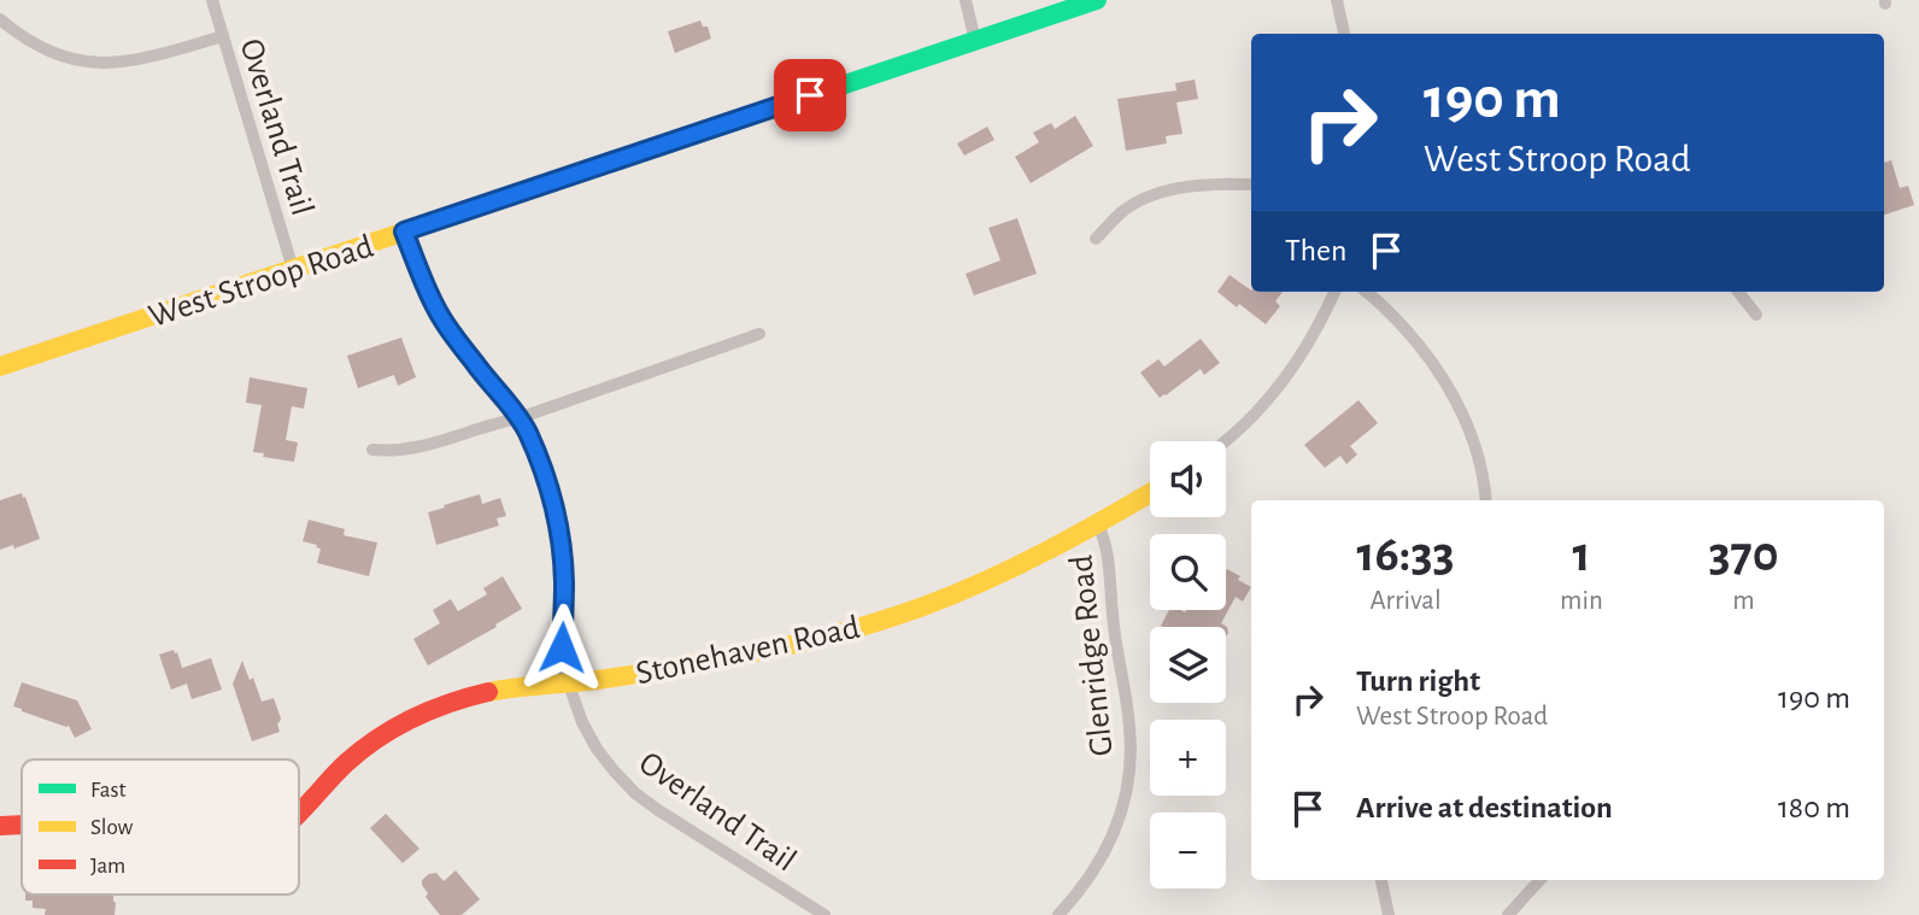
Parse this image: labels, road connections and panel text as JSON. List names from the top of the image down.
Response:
{
  "streets": {
    "street": [
      "Overland Trail",
      "West Stroop Road",
      "Stonehaven Road",
      "Glenridge Road"
    ]
  },
  "crossings": [
    ["Overland Trail", "West Stroop Road"],
    ["Overland Trail", "Stonehaven Road"],
    ["Stonehaven Road", "Glenridge Road"]
  ],
  "legend": ["Fast", "Slow", "Jam"],
  "page": {
    "turn": ["190 m", "West Stroop Road"],
    "then": "Then",
    "map_buttons": ["+", "−"],
    "eta": [
      "16:33",
      "Arrival",
      "1",
      "min",
      "370",
      "m"
    ],
    "list": [
      {
        "name": "Turn right",
        "note": "West Stroop Road",
        "value": "190 m"
      },
      {
        "name": "Arrive at destination",
        "value": "180 m"
      }
    ]
  }
}
